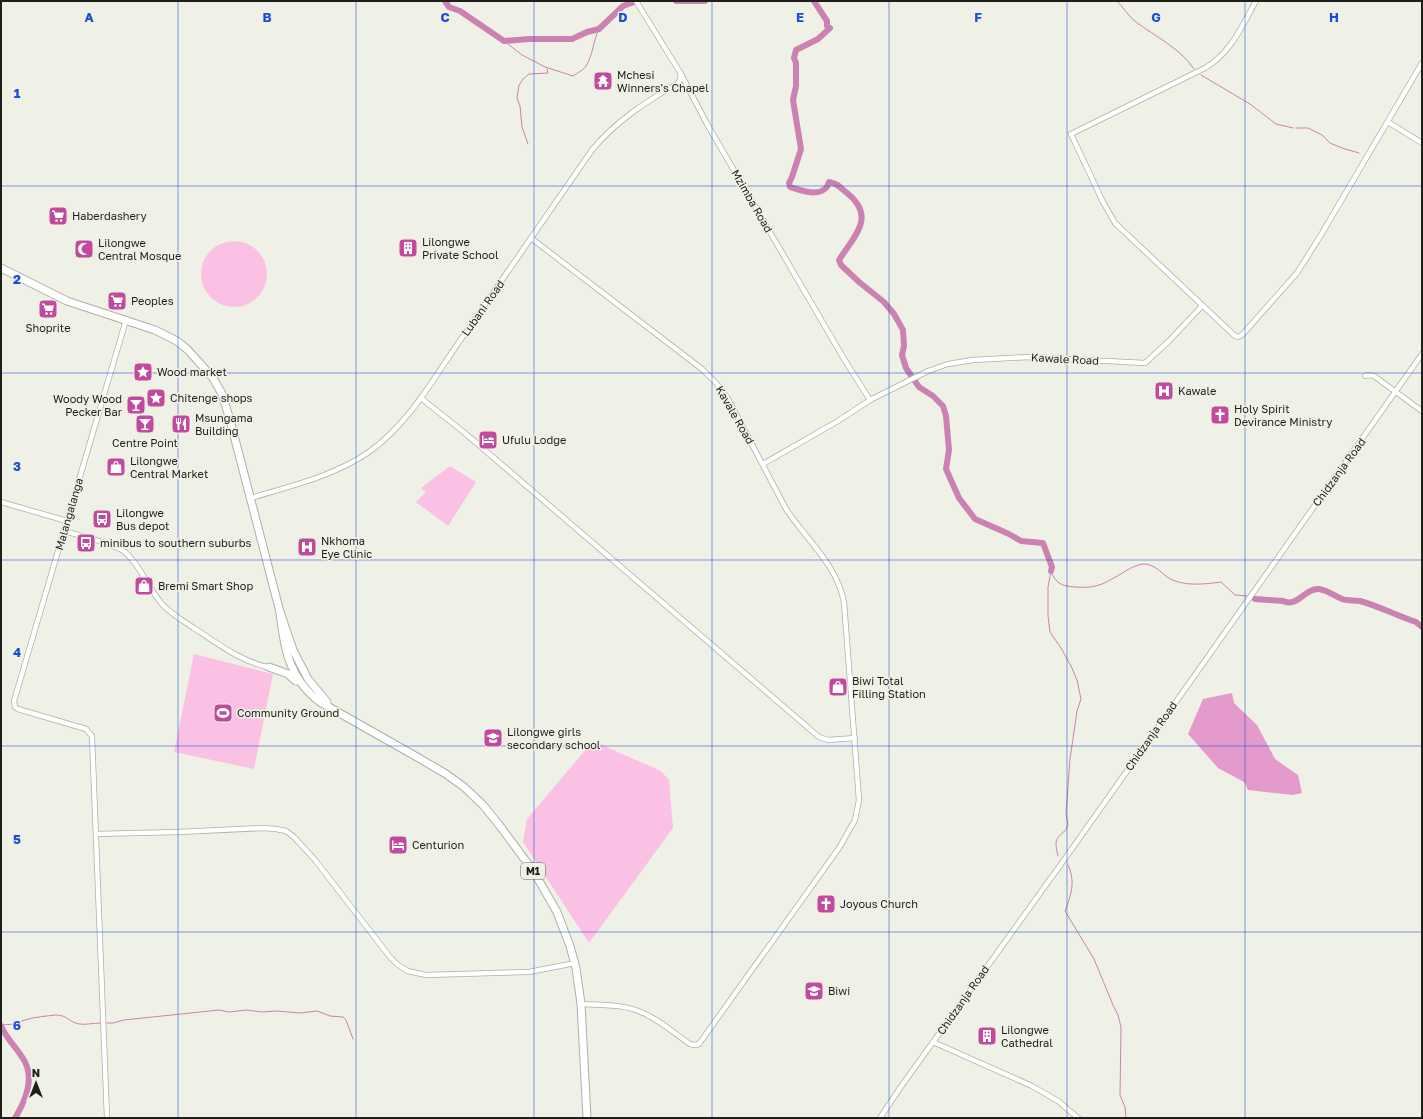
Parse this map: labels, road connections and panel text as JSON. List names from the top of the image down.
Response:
{
  "streets": {
    "highway": ["M1"],
    "street": [
      "Mzimba Road",
      "Lubani Road",
      "Kawale Road",
      "Kavale Road",
      "Chidzanja Road",
      "Malangalanga"
    ]
  },
  "crossings": [
    ["Mzimba Road", "Lubani Road"],
    ["Mzimba Road", "Kawale Road"],
    ["Lubani Road", "Kavale Road"],
    ["Lubani Road", "M1"],
    ["Kavale Road", "M1"],
    ["Malangalanga", "M1"]
  ],
  "places": {
    "temple": ["Mchesi Winners's Chapel"],
    "supermarket": ["Haberdashery", "Peoples", "Shoprite"],
    "building": ["Lilongwe Private School", "Lilongwe Cathedral"],
    "mosque": ["Lilongwe Central Mosque"],
    "place": ["Wood market", "Chitenge shops"],
    "hospital": ["Kawale", "Nkhoma Eye Clinic"],
    "bar": ["Woody Wood Pecker Bar", "Centre Point"],
    "church": ["Holy Spirit Devirance Ministry", "Joyous Church"],
    "restaurant": ["Msungama Building"],
    "hotel": ["Ufulu Lodge", "Centurion"],
    "shop": ["Lilongwe Central Market", "Bremi Smart Shop", "Biwi Total Filling Station"],
    "bus stop": ["Lilongwe Bus depot", "minibus to southern suburbs"],
    "sports": ["Community Ground"],
    "school or university": ["Lilongwe girls secondary school", "Biwi"]
  },
  "north": "top",
  "grid": {
    "columns": [
      "A",
      "B",
      "C",
      "D",
      "E",
      "F",
      "G",
      "H"
    ],
    "rows": [
      "1",
      "2",
      "3",
      "4",
      "5",
      "6"
    ]
  }
}
